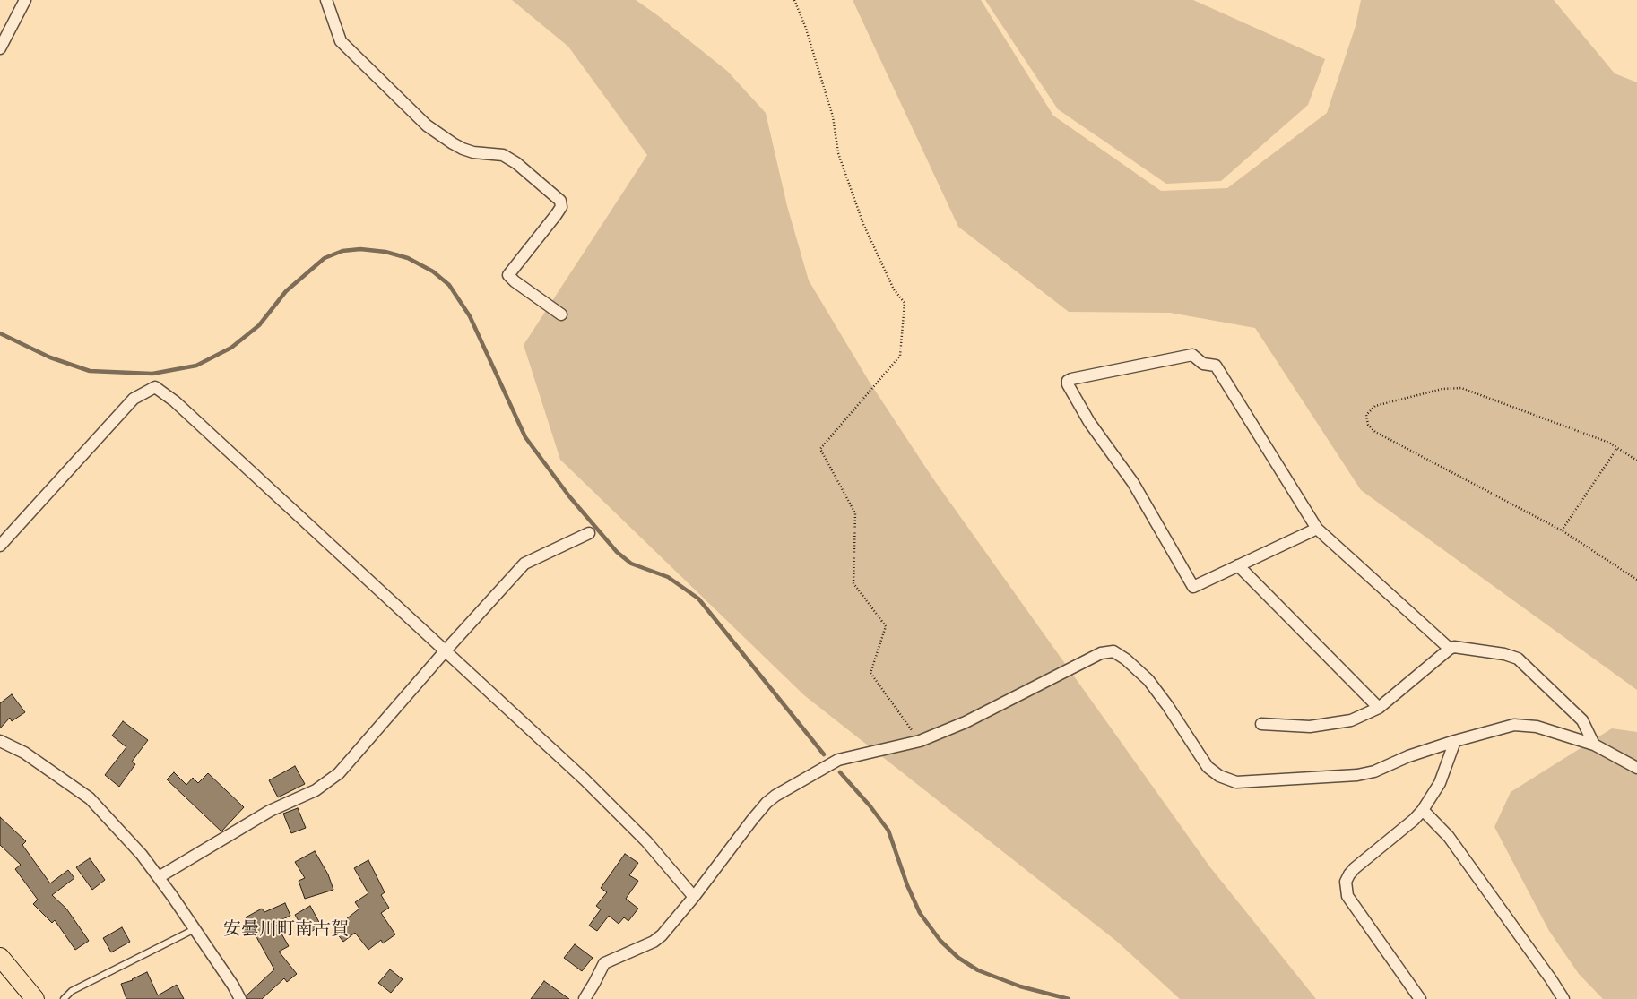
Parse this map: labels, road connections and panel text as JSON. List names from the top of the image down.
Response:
{
  "districts": ["安曇川町南古賀"]
}
